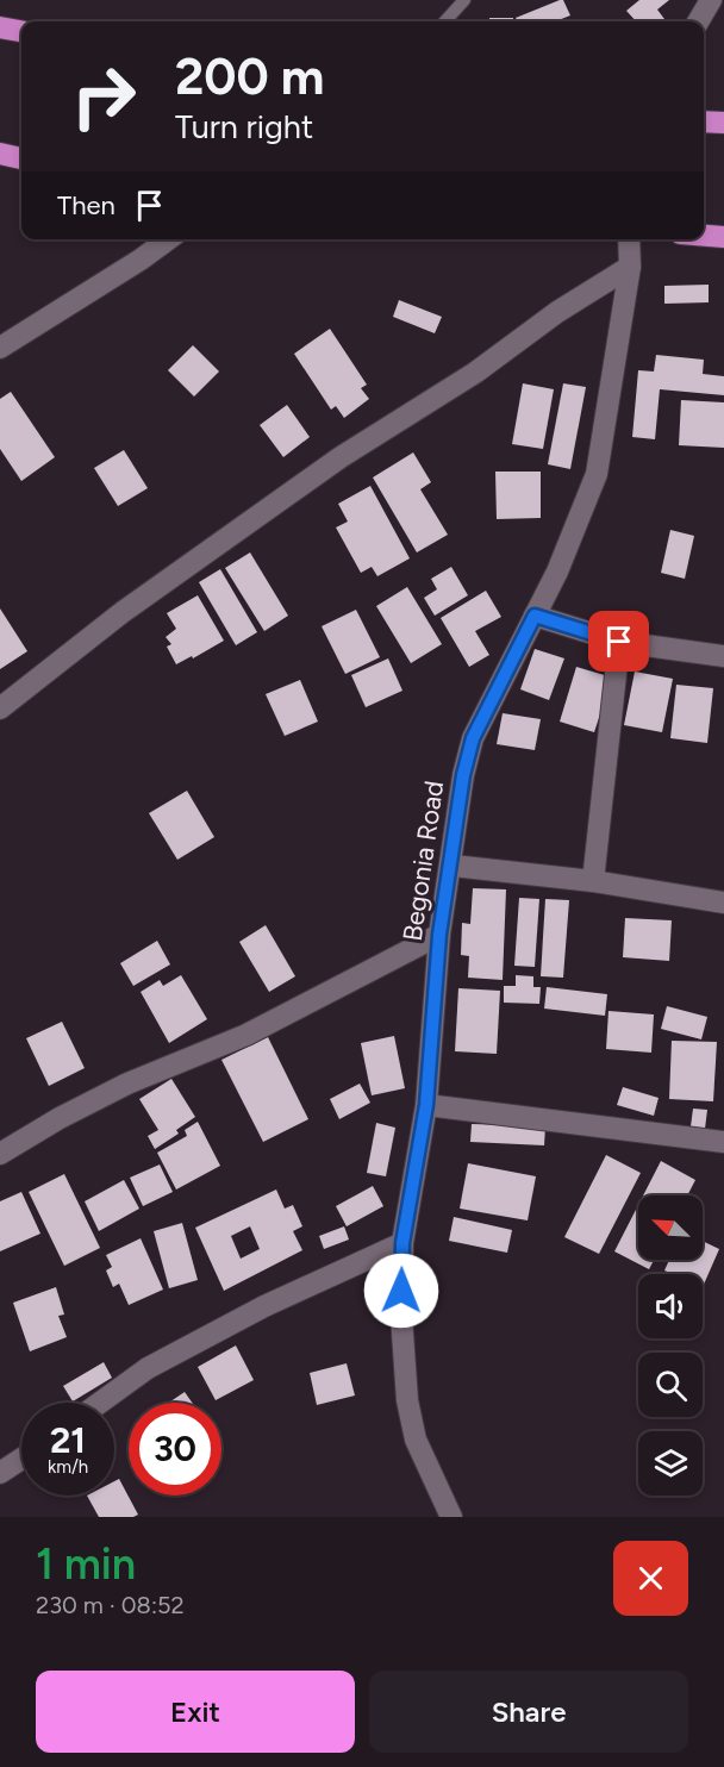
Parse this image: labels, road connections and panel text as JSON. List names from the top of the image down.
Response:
{
  "streets": {
    "street": ["Begonia Road"]
  },
  "north": "top left",
  "page": {
    "turn": ["200 m", "Turn right"],
    "then": "Then",
    "speed": "21 km/h",
    "limit": "30",
    "heading": ["1 min", "230 m · 08:52"],
    "buttons": ["Exit", "Share"]
  }
}
